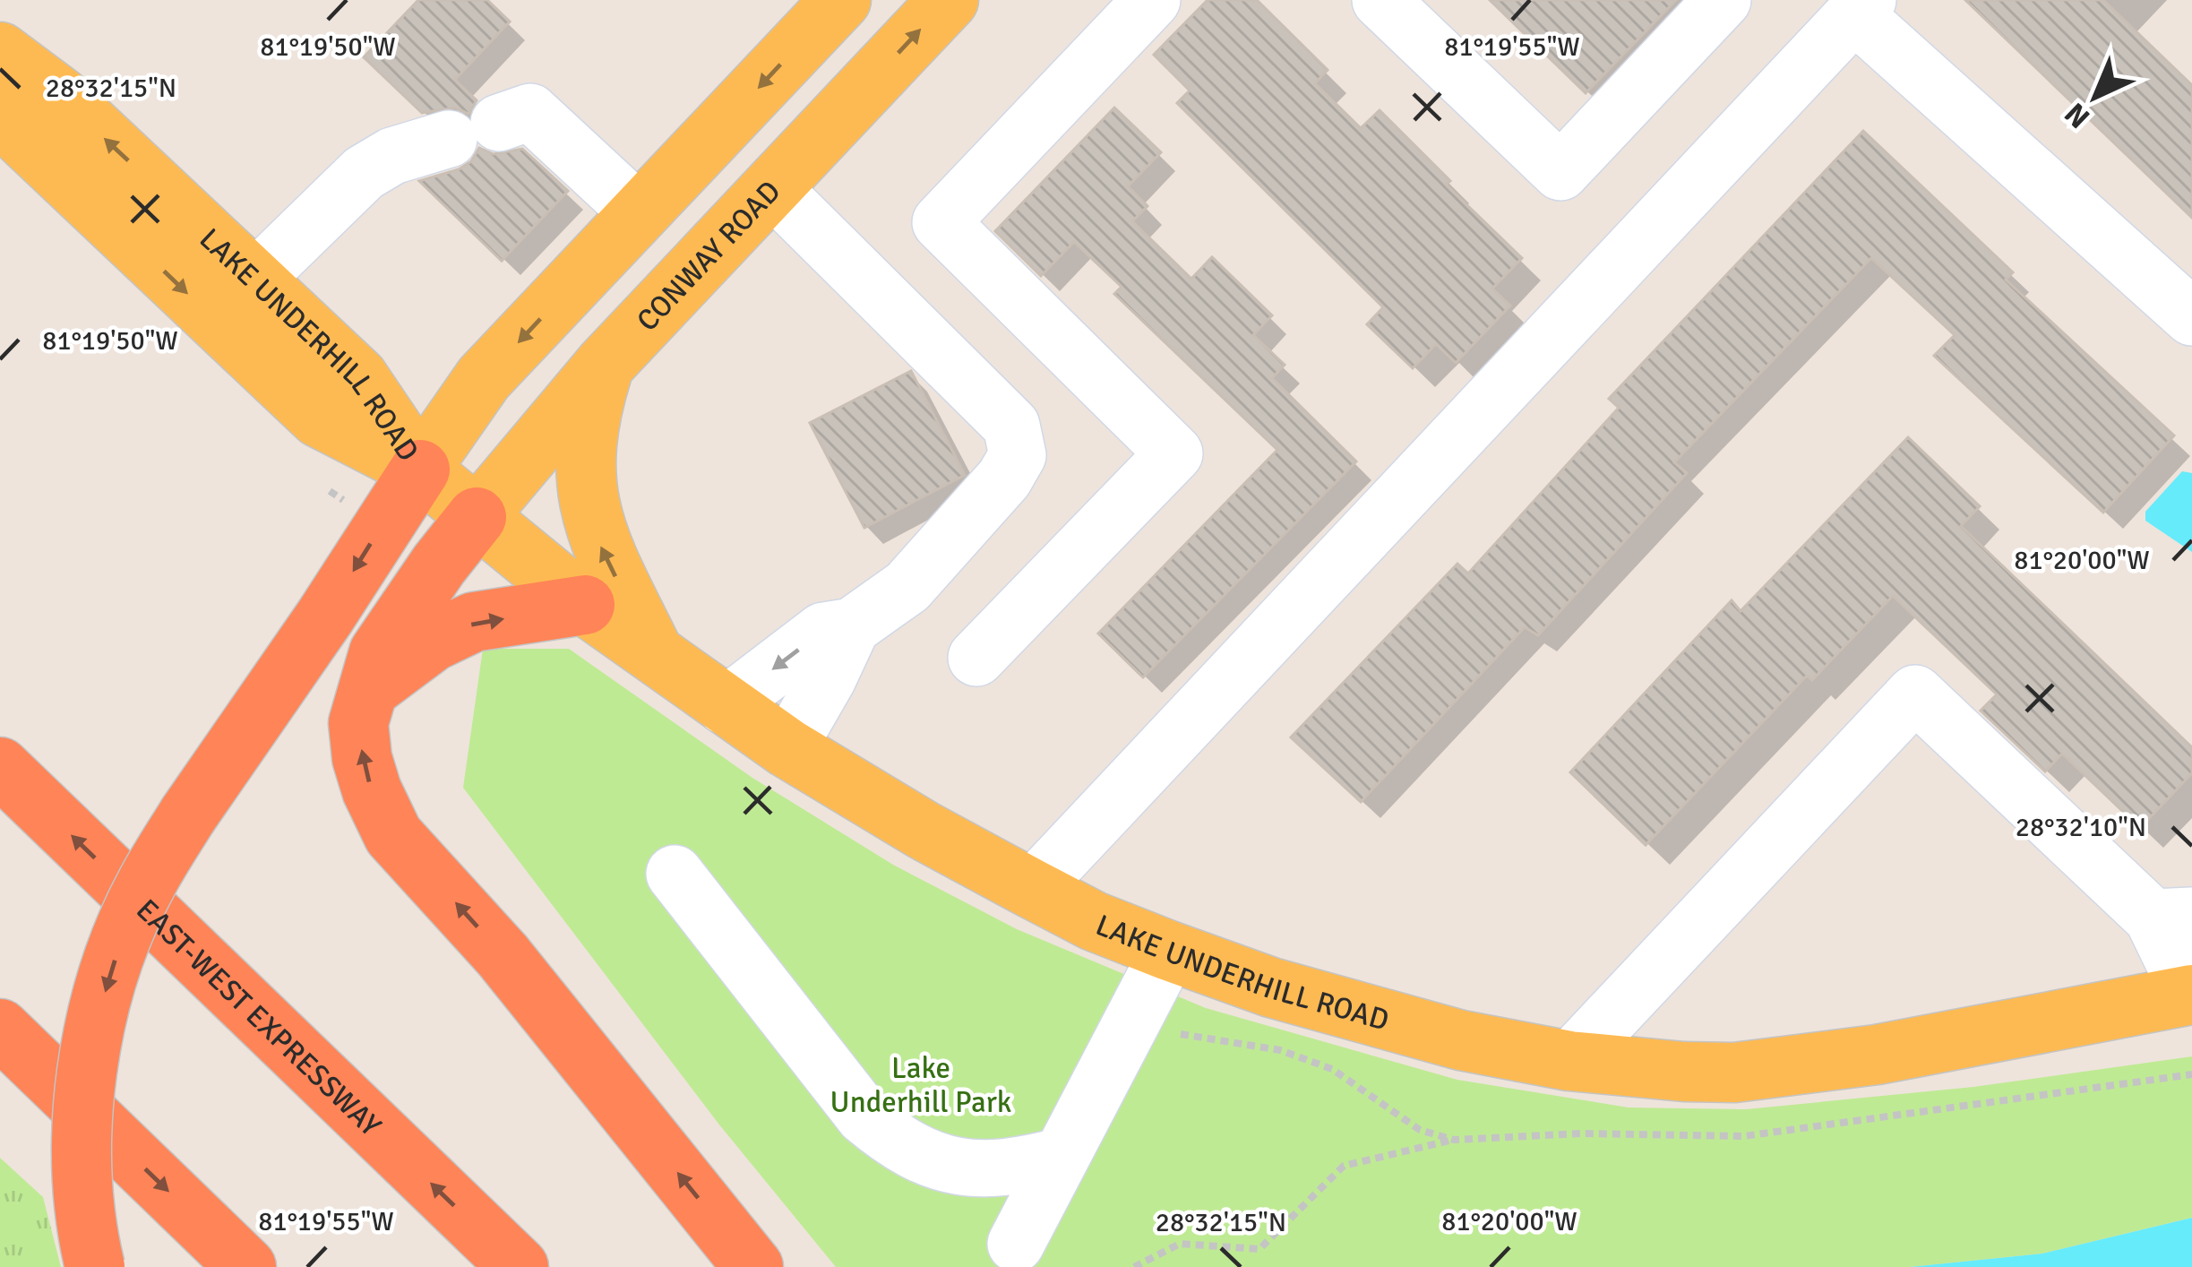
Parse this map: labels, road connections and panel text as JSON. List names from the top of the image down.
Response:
{
  "streets": {
    "highway": ["EAST-WEST EXPRESSWAY"],
    "main road": ["CONWAY ROAD", "LAKE UNDERHILL ROAD"]
  },
  "crossings": [
    ["CONWAY ROAD", "LAKE UNDERHILL ROAD"]
  ],
  "parks": ["Lake Underhill Park"],
  "north": "bottom left",
  "coordinates": [
    "81°19'50\"W",
    "81°19'55\"W",
    "28°32'15\"N",
    "81°20'00\"W",
    "28°32'10\"N"
  ]
}
